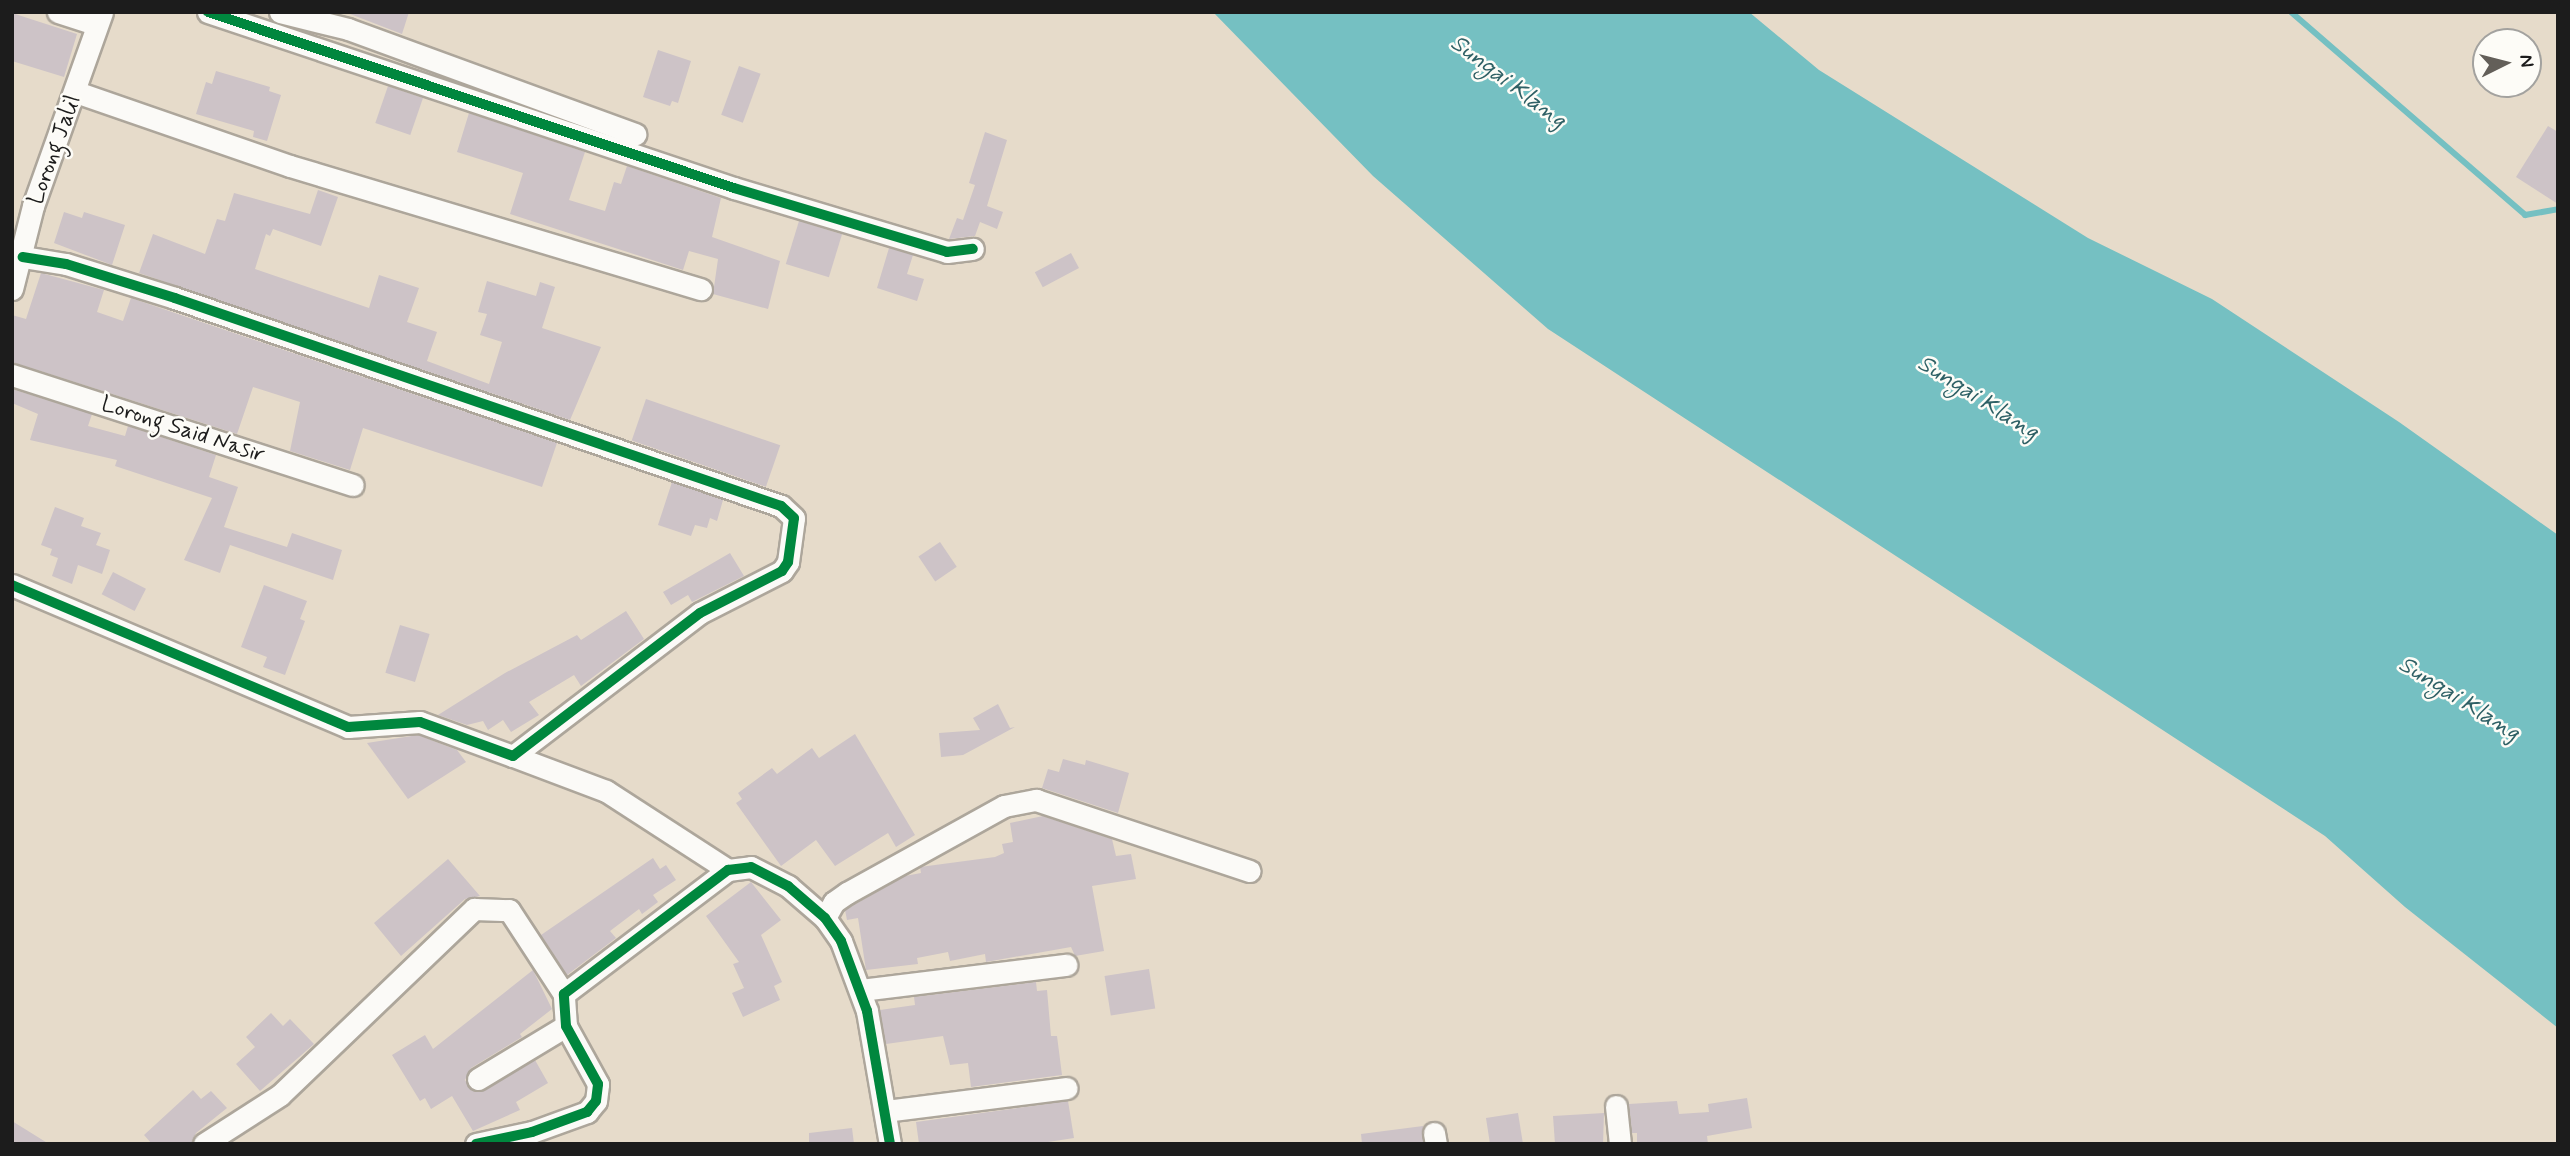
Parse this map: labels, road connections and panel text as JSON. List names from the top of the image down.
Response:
{
  "streets": {
    "street": ["Lorong Jalil", "Lorong Said Nasir"]
  },
  "water": ["Sungai Klang"],
  "north": "right"
}
